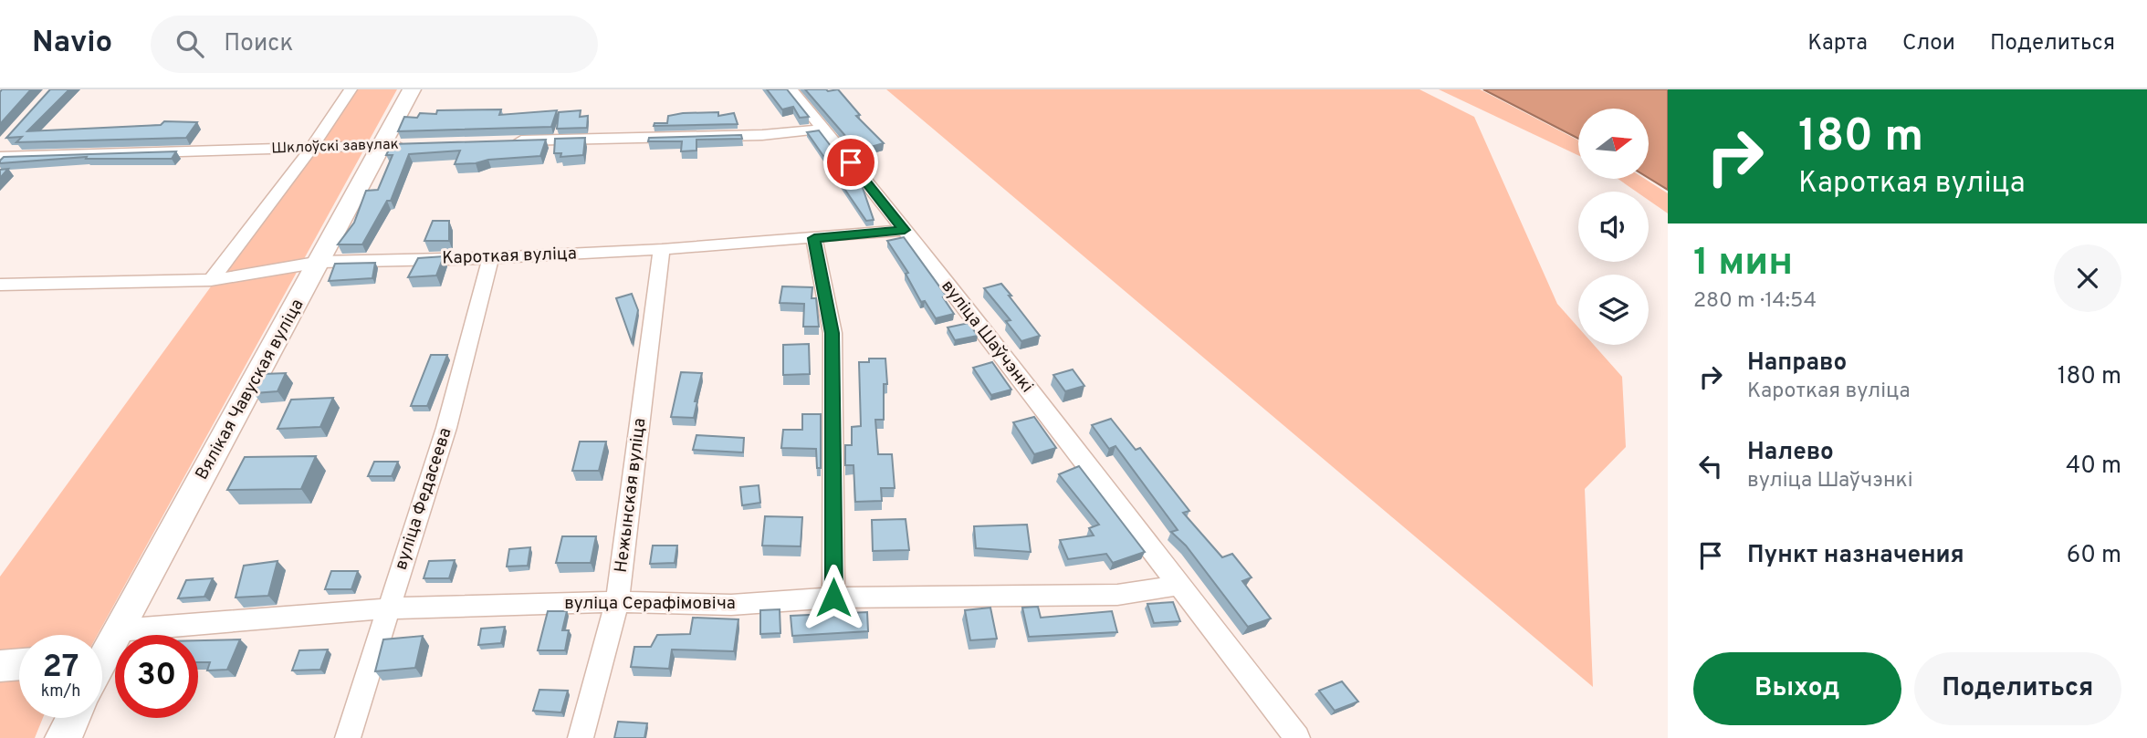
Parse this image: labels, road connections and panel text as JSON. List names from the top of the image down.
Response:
{
  "streets": {
    "main road": ["Вялікая Чавуская вуліца"],
    "street": [
      "Шклоўскі завулак",
      "Кароткая вуліца",
      "вуліца Шаўчэнкі",
      "Нежынская вуліца",
      "вуліца Федасеева",
      "вуліца Серафімовіча"
    ]
  },
  "crossings": [
    ["Шклоўскі завулак", "Вялікая Чавуская вуліца"],
    ["Кароткая вуліца", "вуліца Шаўчэнкі"],
    ["Кароткая вуліца", "Вялікая Чавуская вуліца"],
    ["Кароткая вуліца", "Нежынская вуліца"],
    ["Кароткая вуліца", "вуліца Федасеева"],
    ["вуліца Шаўчэнкі", "вуліца Серафімовіча"],
    ["Вялікая Чавуская вуліца", "вуліца Серафімовіча"],
    ["Нежынская вуліца", "вуліца Серафімовіча"],
    ["вуліца Федасеева", "вуліца Серафімовіча"]
  ],
  "north": "right",
  "page": {
    "header": "Navio",
    "search": "Поиск",
    "nav": ["Карта", "Слои", "Поделиться"],
    "turn": ["180 m", "Кароткая вуліца"],
    "heading": ["1 мин", "280 m · 14:54"],
    "list": [
      {
        "name": "Направо",
        "note": "Кароткая вуліца",
        "value": "180 m"
      },
      {
        "name": "Налево",
        "note": "вуліца Шаўчэнкі",
        "value": "40 m"
      },
      {
        "name": "Пункт назначения",
        "value": "60 m"
      }
    ],
    "speed": "27 km/h",
    "limit": "30",
    "buttons": ["Выход", "Поделиться"]
  }
}
